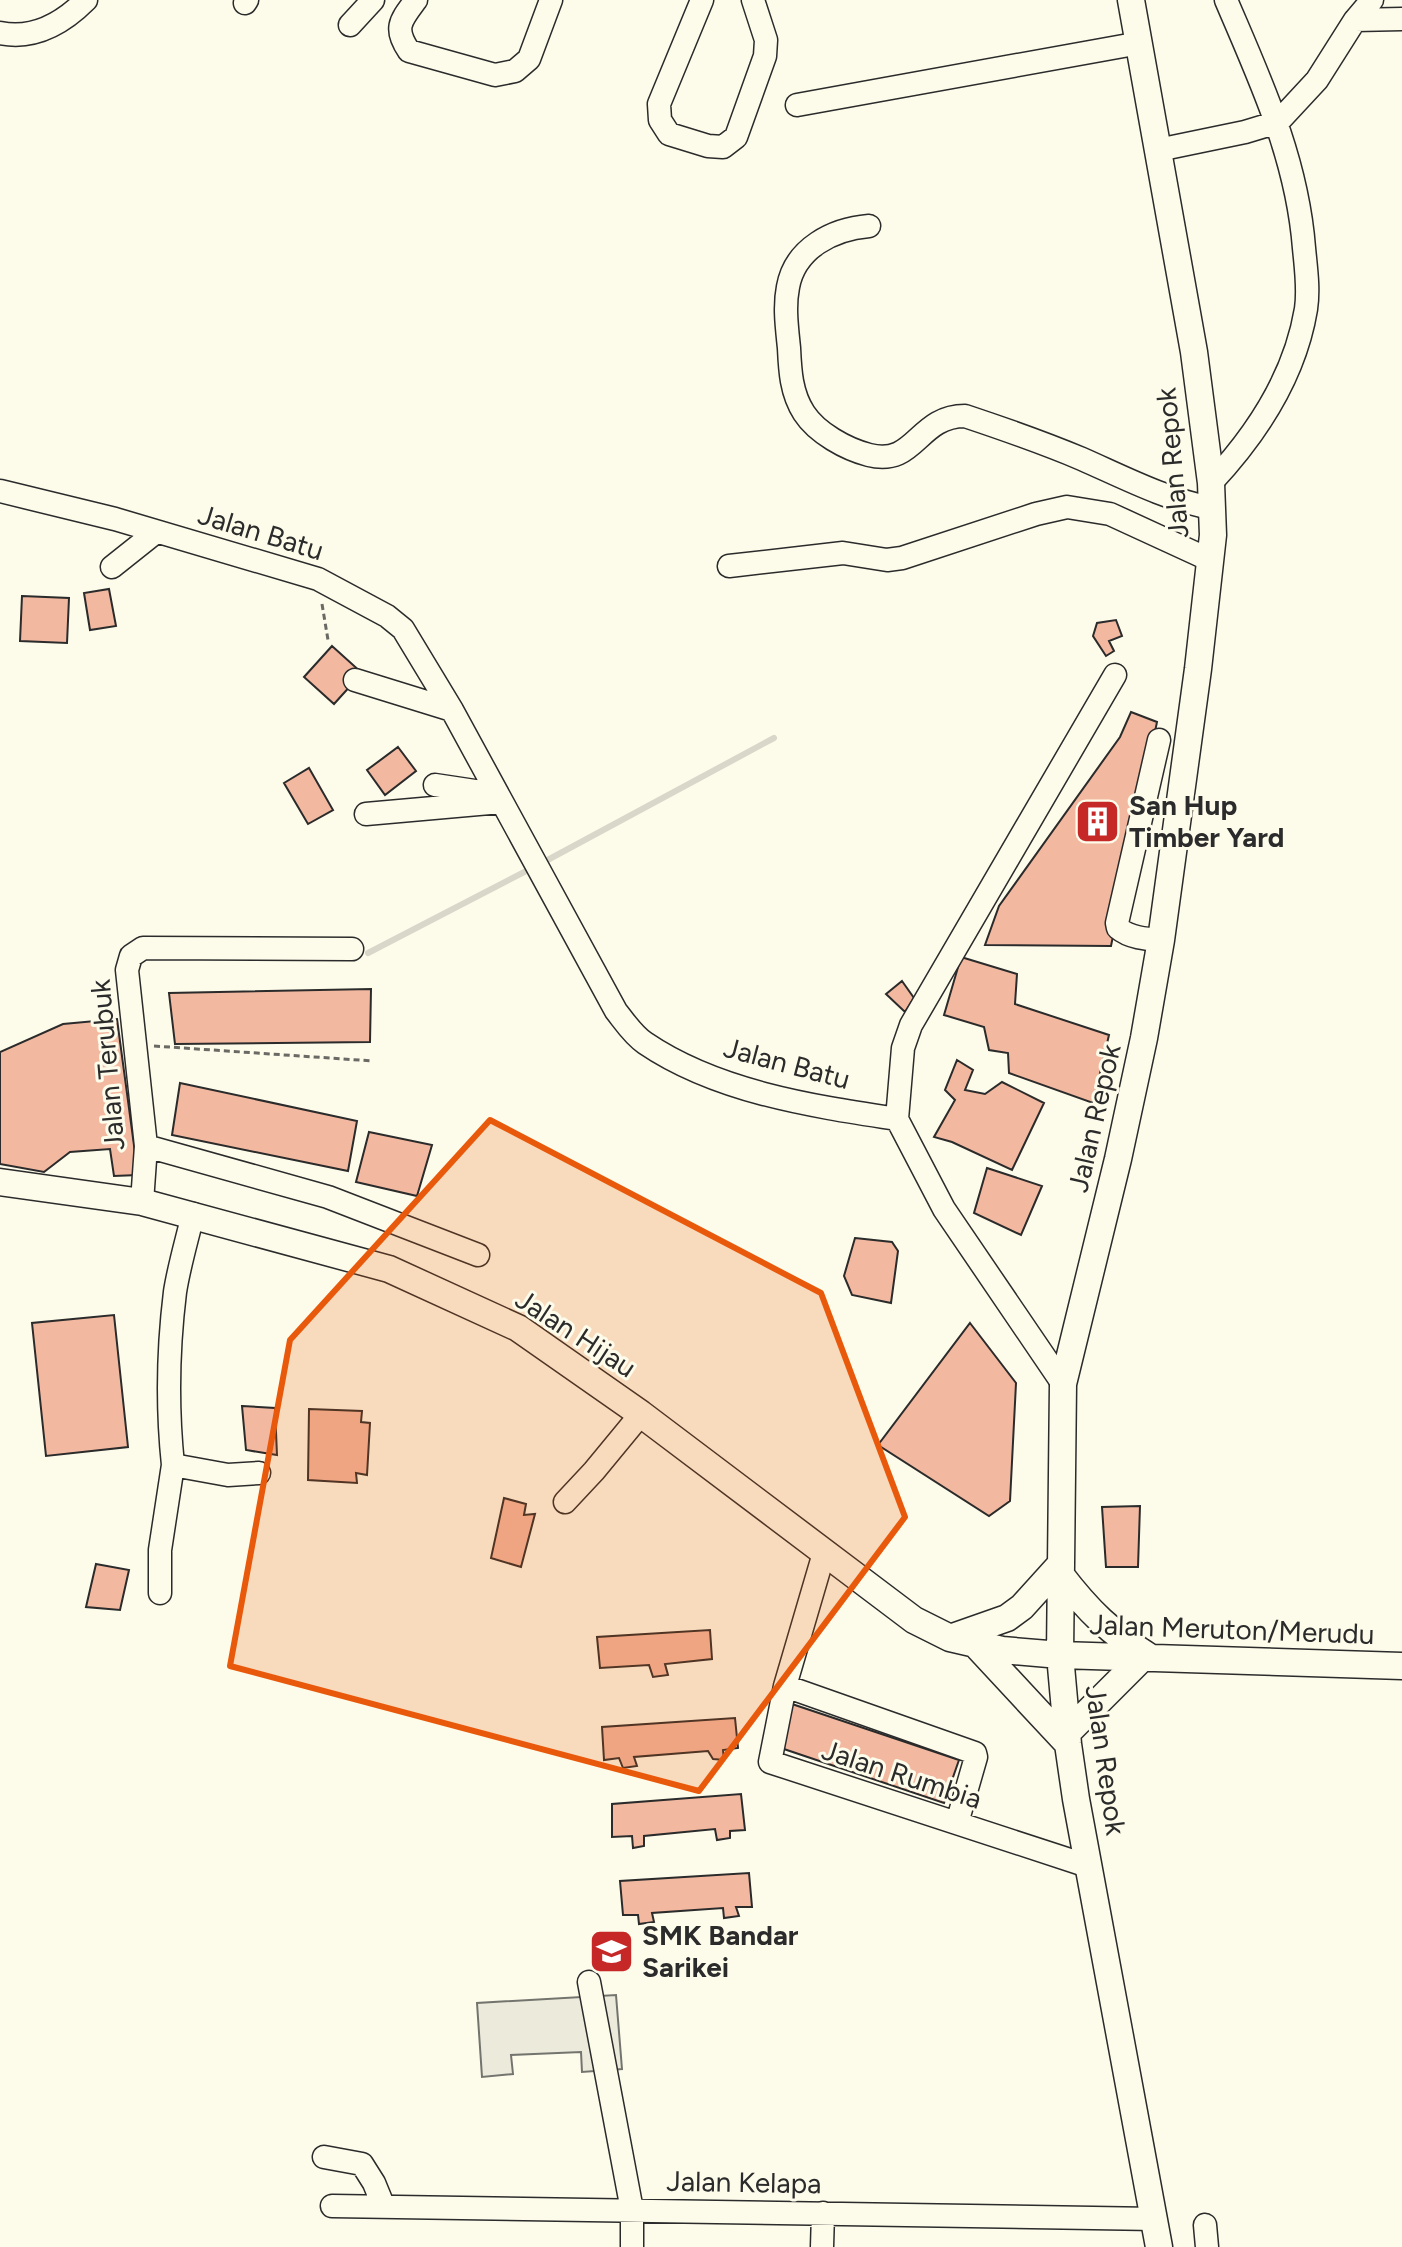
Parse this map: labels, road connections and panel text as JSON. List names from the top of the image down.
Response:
{
  "streets": {
    "main road": ["Jalan Repok", "Jalan Hijau", "Jalan Meruton/Merudu"],
    "street": [
      "Jalan Batu",
      "Jalan Terubuk",
      "Jalan Rumbia",
      "Jalan Kelapa"
    ]
  },
  "crossings": [
    ["Jalan Repok", "Jalan Hijau"],
    ["Jalan Repok", "Jalan Meruton/Merudu"],
    ["Jalan Repok", "Jalan Rumbia"],
    ["Jalan Repok", "Jalan Kelapa"],
    ["Jalan Terubuk", "Jalan Hijau"],
    ["Jalan Hijau", "Jalan Meruton/Merudu"]
  ],
  "places": {
    "building": ["San Hup Timber Yard"],
    "school or university": ["SMK Bandar Sarikei"]
  }
}
